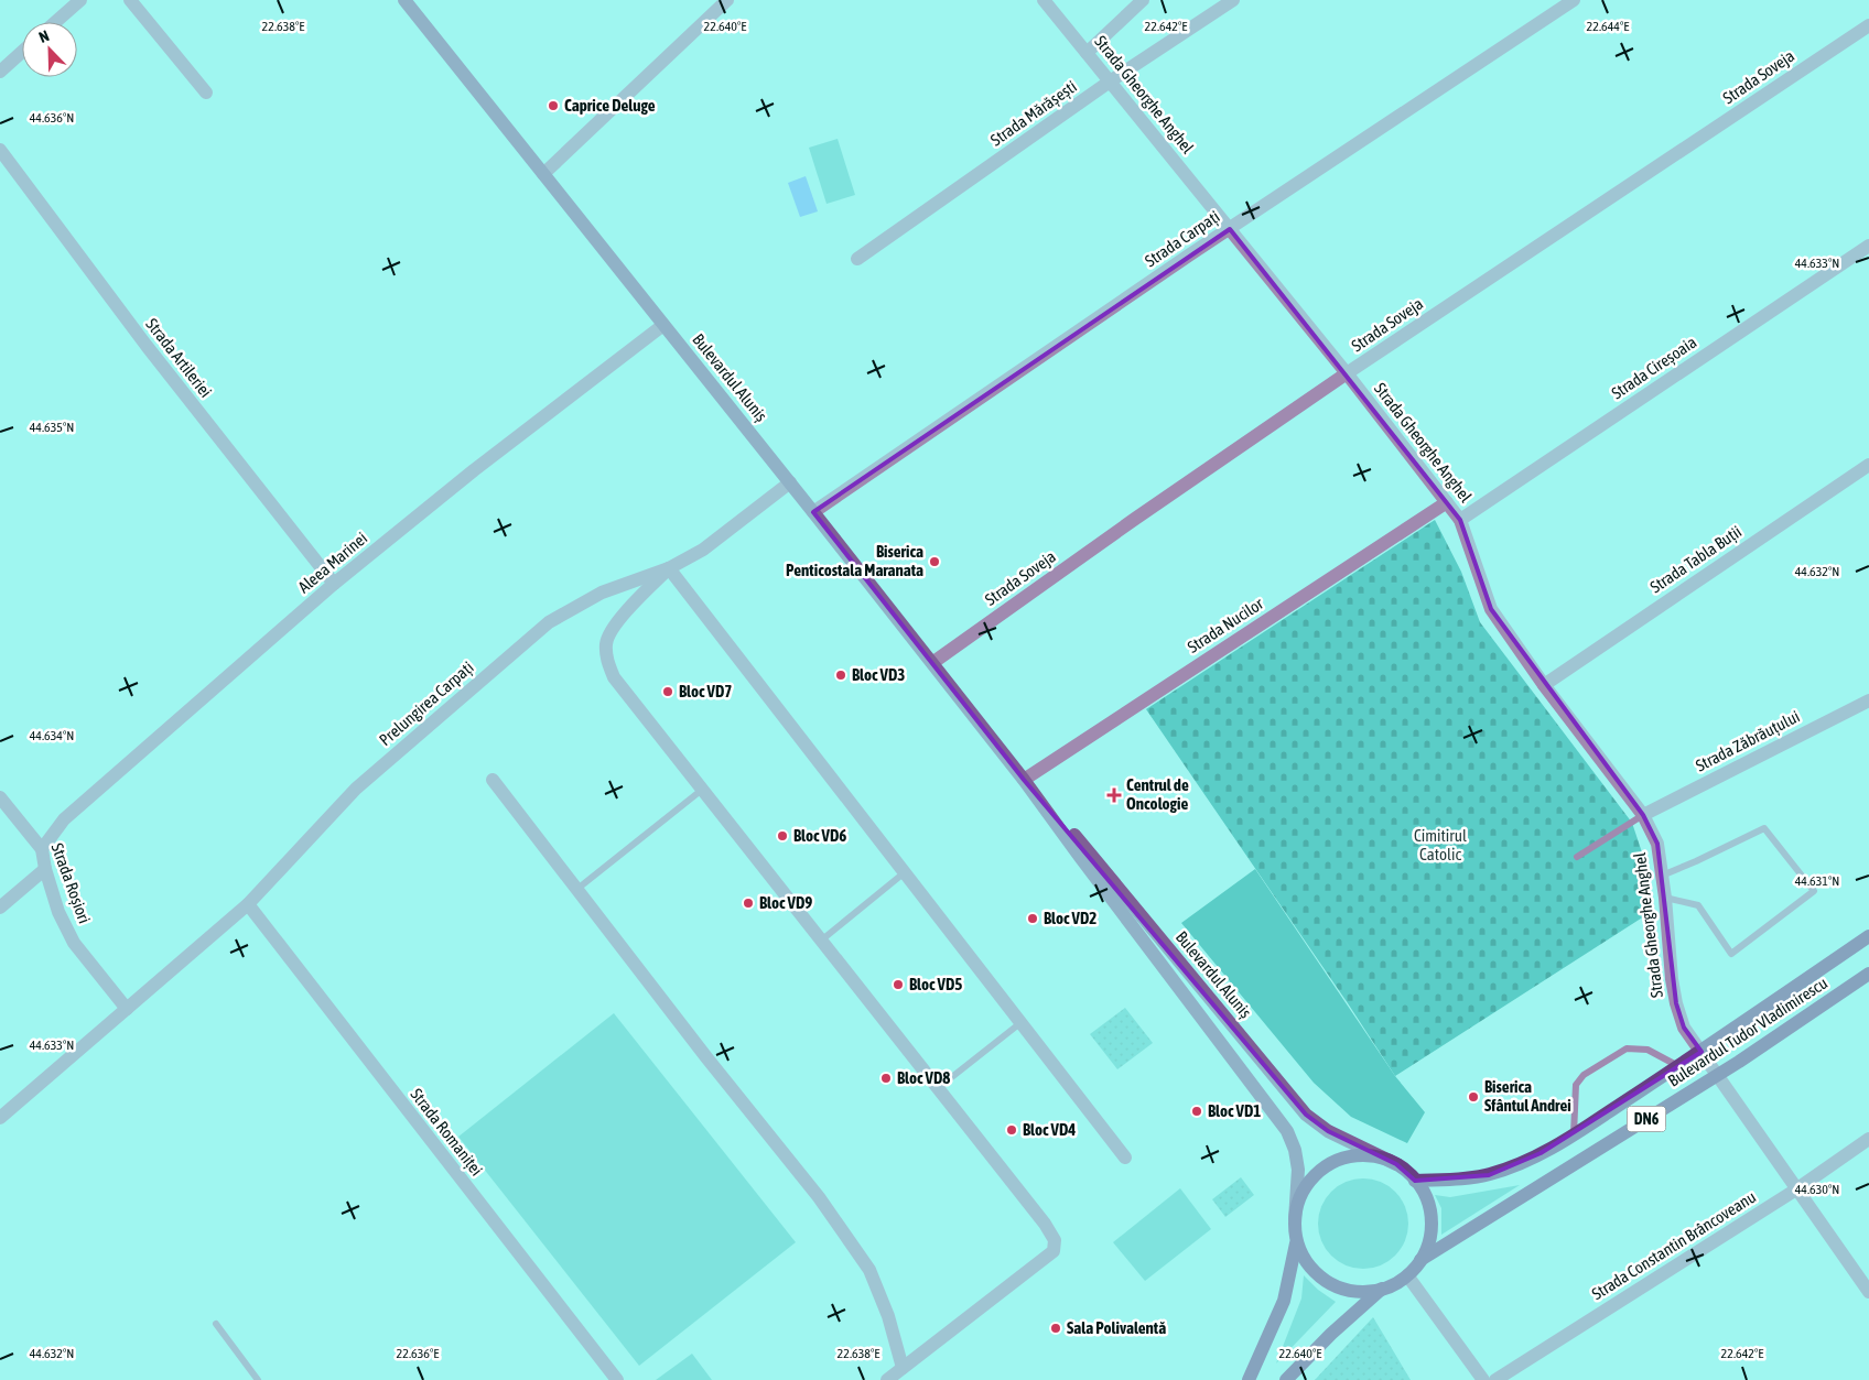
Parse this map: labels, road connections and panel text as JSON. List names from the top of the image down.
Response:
{
  "streets": {
    "main road": ["Bulevardul Aluniș", "Bulevardul Tudor Vladimirescu", "DN6"],
    "street": [
      "Strada Soveja",
      "Strada Gheorghe Anghel",
      "Strada Mărășești",
      "Strada Carpați",
      "Strada Artileriei",
      "Strada Cireșoaia",
      "Strada Tabla Buții",
      "Aleea Marinei",
      "Strada Nucilor",
      "Prelungirea Carpați",
      "Strada Zăbrăuțului",
      "Strada Roșiori",
      "Strada Romaniței",
      "Strada Constantin Brâncoveanu"
    ]
  },
  "crossings": [
    ["Strada Soveja", "Strada Gheorghe Anghel"],
    ["Strada Soveja", "Bulevardul Aluniș"],
    ["Strada Gheorghe Anghel", "Strada Mărășești"],
    ["Strada Gheorghe Anghel", "Strada Carpați"],
    ["Strada Gheorghe Anghel", "Strada Cireșoaia"],
    ["Strada Gheorghe Anghel", "Strada Tabla Buții"],
    ["Strada Gheorghe Anghel", "Strada Nucilor"],
    ["Strada Gheorghe Anghel", "Strada Zăbrăuțului"],
    ["Strada Gheorghe Anghel", "Bulevardul Tudor Vladimirescu"],
    ["Strada Gheorghe Anghel", "Strada Constantin Brâncoveanu"],
    ["Strada Carpați", "Bulevardul Aluniș"],
    ["Strada Artileriei", "Aleea Marinei"],
    ["Bulevardul Aluniș", "Aleea Marinei"],
    ["Bulevardul Aluniș", "Strada Nucilor"],
    ["Bulevardul Aluniș", "Prelungirea Carpați"],
    ["Bulevardul Aluniș", "Bulevardul Tudor Vladimirescu"],
    ["Bulevardul Aluniș", "DN6"],
    ["Aleea Marinei", "Strada Roșiori"],
    ["Prelungirea Carpați", "Strada Roșiori"],
    ["Prelungirea Carpați", "Strada Romaniței"],
    ["Bulevardul Tudor Vladimirescu", "DN6"]
  ],
  "parks": ["Cimitirul Catolic"],
  "places": {
    "other": [
      "Caprice Deluge",
      "Biserica Penticostala Maranata",
      "Bloc VD3",
      "Bloc VD7",
      "Bloc VD6",
      "Bloc VD9",
      "Bloc VD2",
      "Bloc VD5",
      "Bloc VD8",
      "Biserica Sfântul Andrei",
      "Bloc VD1",
      "Bloc VD4",
      "Sala Polivalentă"
    ],
    "health": ["Centrul de Oncologie"]
  },
  "north": "top left",
  "coordinates": [
    "22.638°E",
    "22.640°E",
    "22.642°E",
    "22.644°E",
    "44.636°N",
    "44.633°N",
    "44.635°N",
    "44.632°N",
    "44.634°N",
    "44.631°N",
    "44.630°N",
    "22.636°E"
  ]
}
